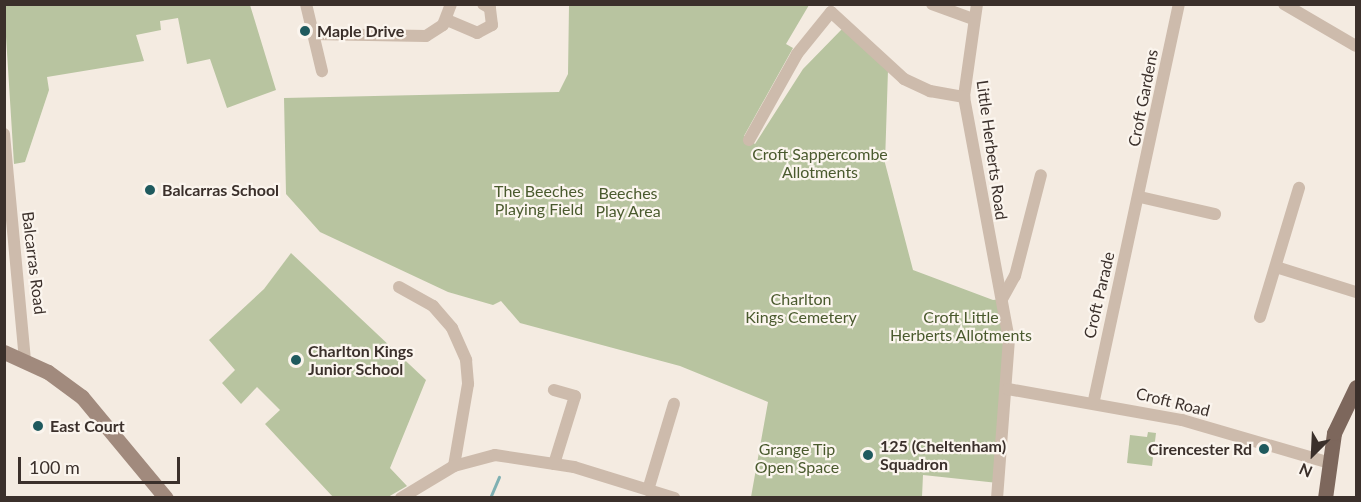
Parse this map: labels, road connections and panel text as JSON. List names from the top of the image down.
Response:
{
  "streets": {
    "street": [
      "Croft Gardens",
      "Little Herberts Road",
      "Balcarras Road",
      "Croft Road"
    ]
  },
  "crossings": [
    ["Croft Gardens", "Croft Road"],
    ["Little Herberts Road", "Croft Road"]
  ],
  "parks": [
    "Croft Sappercombe Allotments",
    "The Beeches Playing Field",
    "Beeches Play Area",
    "Charlton Kings Cemetery",
    "Croft Little Herberts Allotments",
    "Grange Tip Open Space"
  ],
  "places": [
    "Maple Drive",
    "Balcarras School",
    "Charlton Kings Junior School",
    "East Court",
    "Cirencester Rd",
    "125 (Cheltenham) Squadron"
  ],
  "scale_bar": "100 m",
  "north": "bottom left"
}
